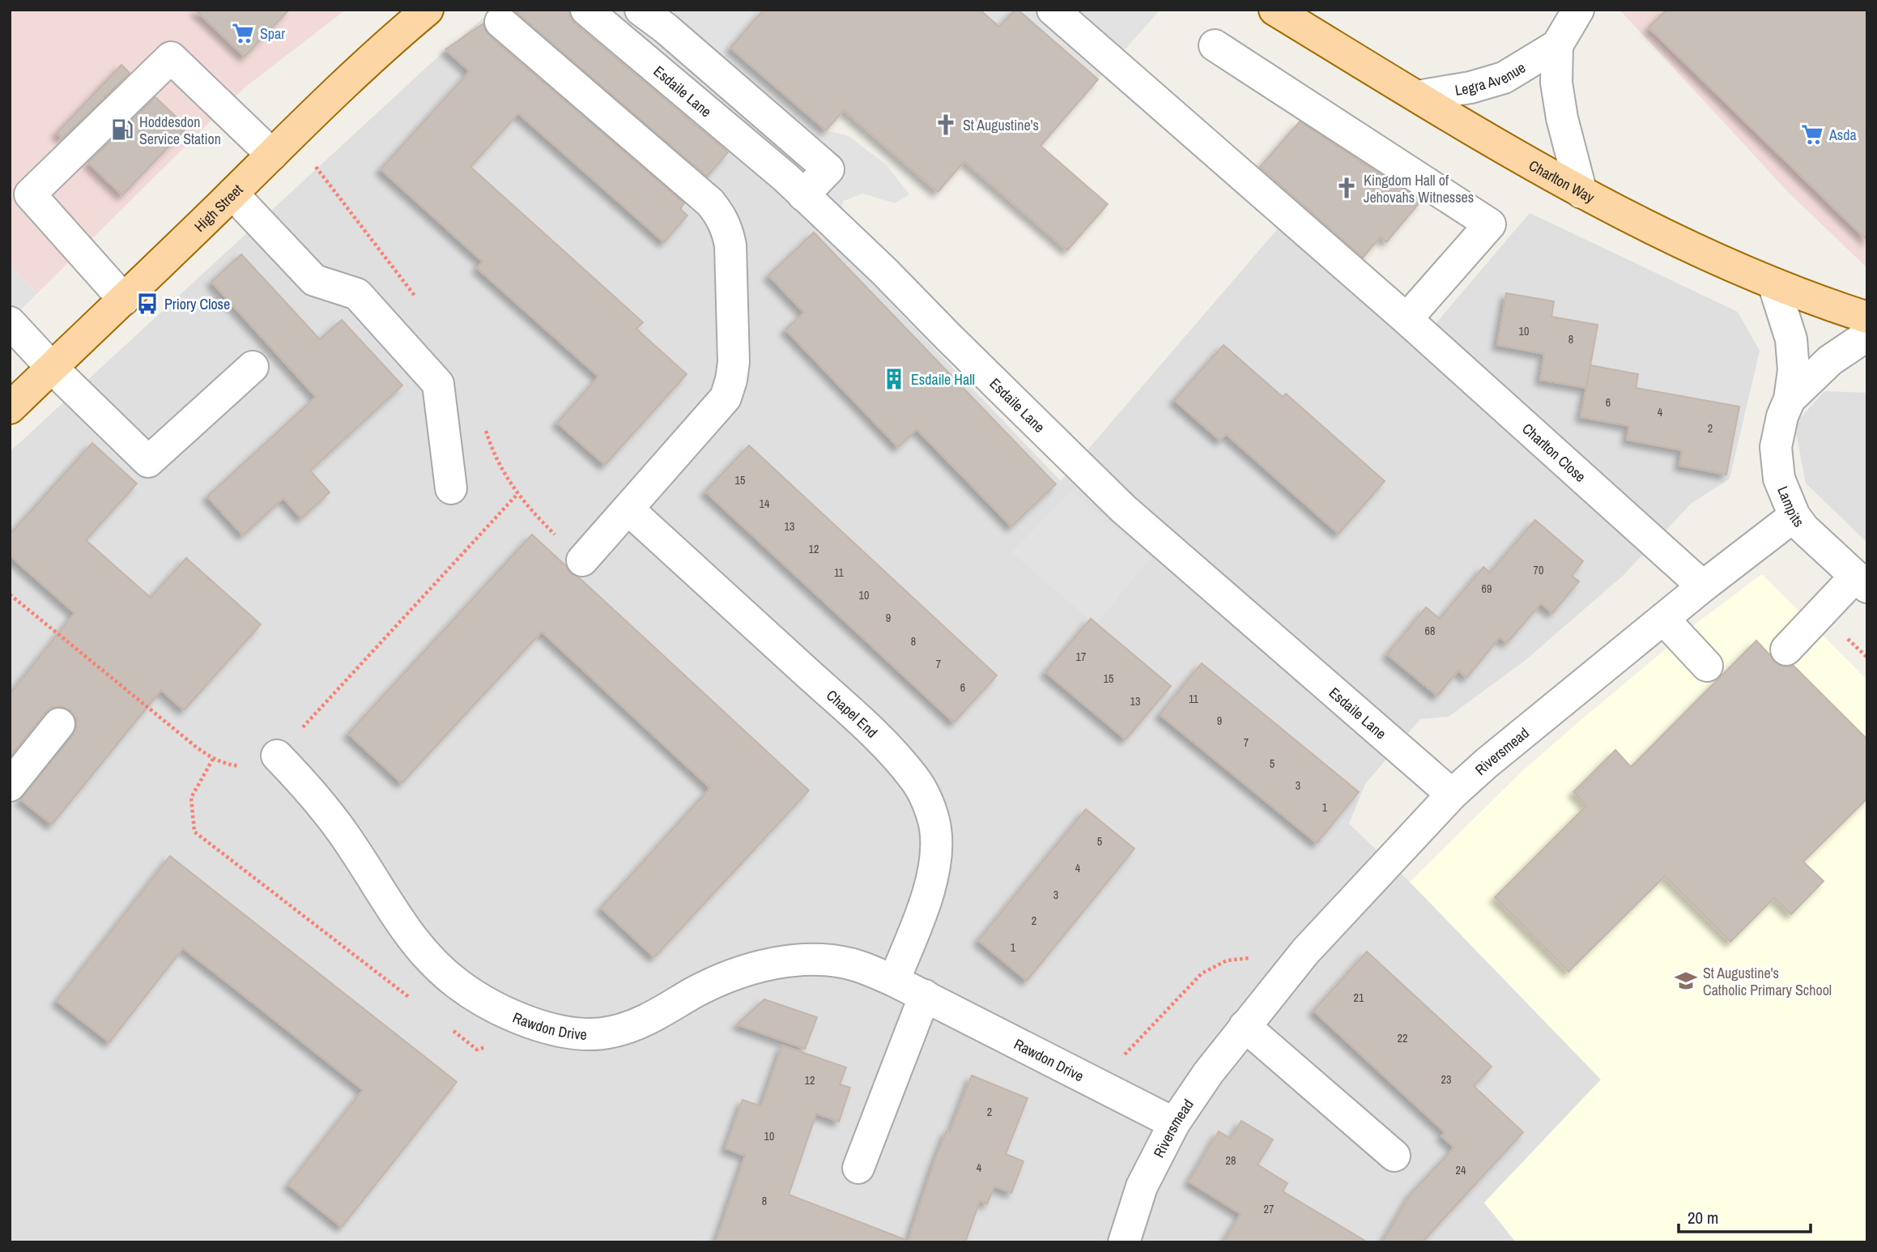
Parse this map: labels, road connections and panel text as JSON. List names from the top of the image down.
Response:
{
  "streets": {
    "main road": ["Charlton Way", "High Street"],
    "street": [
      "Legra Avenue",
      "Esdaile Lane",
      "Charlton Close",
      "Lampits",
      "Chapel End",
      "Riversmead",
      "Rawdon Drive"
    ]
  },
  "crossings": [
    ["Legra Avenue", "Charlton Way"],
    ["Esdaile Lane", "Riversmead"],
    ["Charlton Way", "Lampits"],
    ["Charlton Close", "Riversmead"],
    ["Lampits", "Riversmead"],
    ["Chapel End", "Rawdon Drive"],
    ["Riversmead", "Rawdon Drive"]
  ],
  "places": {
    "supermarket": ["Spar", "Asda"],
    "church": ["St Augustine's", "Kingdom Hall of Jehovahs Witnesses"],
    "fuel station": ["Hoddesdon Service Station"],
    "bus stop": ["Priory Close"],
    "building": ["Esdaile Hall"],
    "school or university": ["St Augustine's Catholic Primary School"]
  },
  "house_numbers": [
    "10",
    "8",
    "6",
    "4",
    "2",
    "15",
    "14",
    "13",
    "12",
    "70",
    "11",
    "69",
    "10",
    "9",
    "68",
    "8",
    "17",
    "7",
    "15",
    "6",
    "11",
    "13",
    "9",
    "7",
    "5",
    "3",
    "1",
    "5",
    "4",
    "3",
    "2",
    "1",
    "21",
    "22",
    "23",
    "12",
    "2",
    "10",
    "28",
    "4",
    "24",
    "8",
    "27"
  ],
  "scale_bar": "20 m"
}
